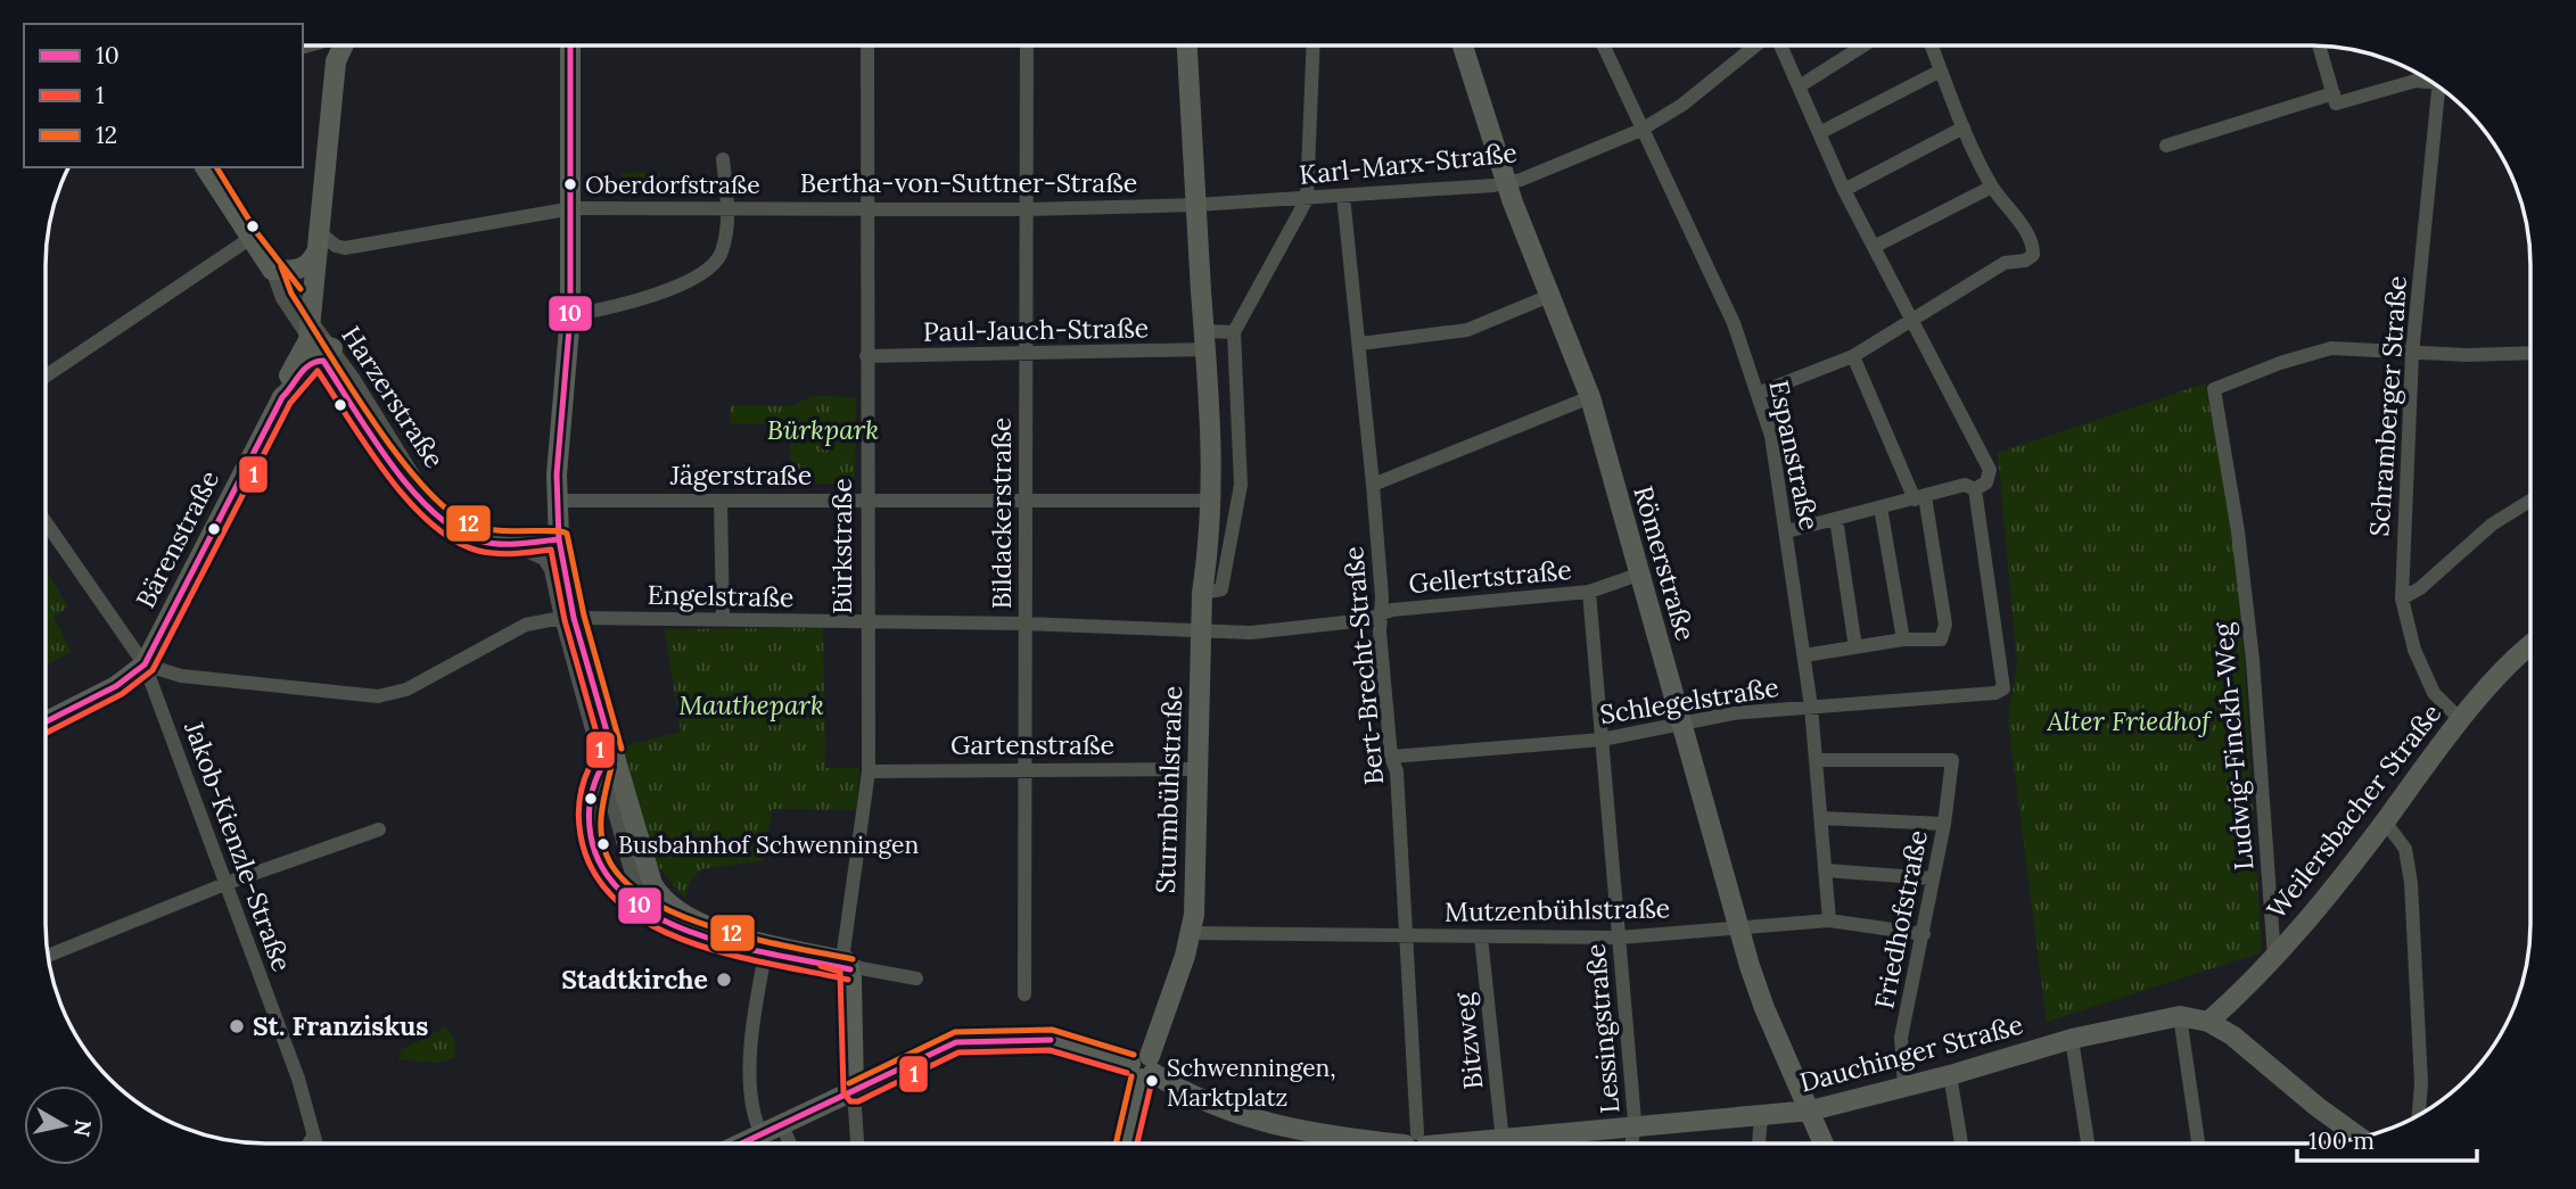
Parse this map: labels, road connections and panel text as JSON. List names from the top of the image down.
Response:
{
  "streets": {
    "main road": [
      "Bärenstraße",
      "Römerstraße",
      "Sturmbühlstraße",
      "Weilersbacher Straße",
      "Dauchinger Straße"
    ],
    "street": [
      "Karl-Marx-Straße",
      "Bertha-von-Suttner-Straße",
      "Paul-Jauch-Straße",
      "Harzerstraße",
      "Schramberger Straße",
      "Espanstraße",
      "Jägerstraße",
      "Bildackerstraße",
      "Bürkstraße",
      "Gellertstraße",
      "Engelstraße",
      "Bert-Brecht-Straße",
      "Schlegelstraße",
      "Gartenstraße",
      "Ludwig-Finckh-Weg",
      "Jakob-Kienzle-Straße",
      "Mutzenbühlstraße",
      "Friedhofstraße",
      "Lessingstraße",
      "Bitzweg"
    ]
  },
  "crossings": [
    ["Karl-Marx-Straße", "Bertha-von-Suttner-Straße"],
    ["Karl-Marx-Straße", "Espanstraße"],
    ["Karl-Marx-Straße", "Römerstraße"],
    ["Karl-Marx-Straße", "Bert-Brecht-Straße"],
    ["Karl-Marx-Straße", "Sturmbühlstraße"],
    ["Bertha-von-Suttner-Straße", "Bildackerstraße"],
    ["Bertha-von-Suttner-Straße", "Bürkstraße"],
    ["Bertha-von-Suttner-Straße", "Sturmbühlstraße"],
    ["Paul-Jauch-Straße", "Bildackerstraße"],
    ["Paul-Jauch-Straße", "Bürkstraße"],
    ["Paul-Jauch-Straße", "Sturmbühlstraße"],
    ["Harzerstraße", "Bärenstraße"],
    ["Harzerstraße", "Engelstraße"],
    ["Schramberger Straße", "Ludwig-Finckh-Weg"],
    ["Schramberger Straße", "Weilersbacher Straße"],
    ["Espanstraße", "Schlegelstraße"],
    ["Espanstraße", "Mutzenbühlstraße"],
    ["Espanstraße", "Friedhofstraße"],
    ["Jägerstraße", "Bildackerstraße"],
    ["Jägerstraße", "Bürkstraße"],
    ["Jägerstraße", "Sturmbühlstraße"],
    ["Bildackerstraße", "Engelstraße"],
    ["Bildackerstraße", "Gartenstraße"],
    ["Bärenstraße", "Engelstraße"],
    ["Bärenstraße", "Jakob-Kienzle-Straße"],
    ["Bürkstraße", "Engelstraße"],
    ["Bürkstraße", "Gartenstraße"],
    ["Römerstraße", "Gellertstraße"],
    ["Römerstraße", "Schlegelstraße"],
    ["Römerstraße", "Mutzenbühlstraße"],
    ["Römerstraße", "Dauchinger Straße"],
    ["Gellertstraße", "Engelstraße"],
    ["Gellertstraße", "Bert-Brecht-Straße"],
    ["Gellertstraße", "Sturmbühlstraße"],
    ["Gellertstraße", "Lessingstraße"],
    ["Engelstraße", "Sturmbühlstraße"],
    ["Engelstraße", "Jakob-Kienzle-Straße"],
    ["Bert-Brecht-Straße", "Schlegelstraße"],
    ["Bert-Brecht-Straße", "Mutzenbühlstraße"],
    ["Schlegelstraße", "Lessingstraße"],
    ["Gartenstraße", "Sturmbühlstraße"],
    ["Ludwig-Finckh-Weg", "Weilersbacher Straße"],
    ["Sturmbühlstraße", "Mutzenbühlstraße"],
    ["Sturmbühlstraße", "Dauchinger Straße"],
    ["Weilersbacher Straße", "Dauchinger Straße"],
    ["Mutzenbühlstraße", "Friedhofstraße"],
    ["Mutzenbühlstraße", "Lessingstraße"],
    ["Mutzenbühlstraße", "Bitzweg"],
    ["Friedhofstraße", "Dauchinger Straße"],
    ["Lessingstraße", "Dauchinger Straße"],
    ["Bitzweg", "Dauchinger Straße"]
  ],
  "parks": ["Bürkpark", "Mauthepark", "Alter Friedhof"],
  "places": [
    "Oberdorfstraße",
    "Busbahnhof Schwenningen",
    "Stadtkirche",
    "St. Franziskus",
    "Schwenningen, Marktplatz"
  ],
  "lines": ["transit line 10", "transit line 12", "transit line 1"],
  "legend": ["10", "1", "12"],
  "scale_bar": "100 m",
  "north": "right"
}
